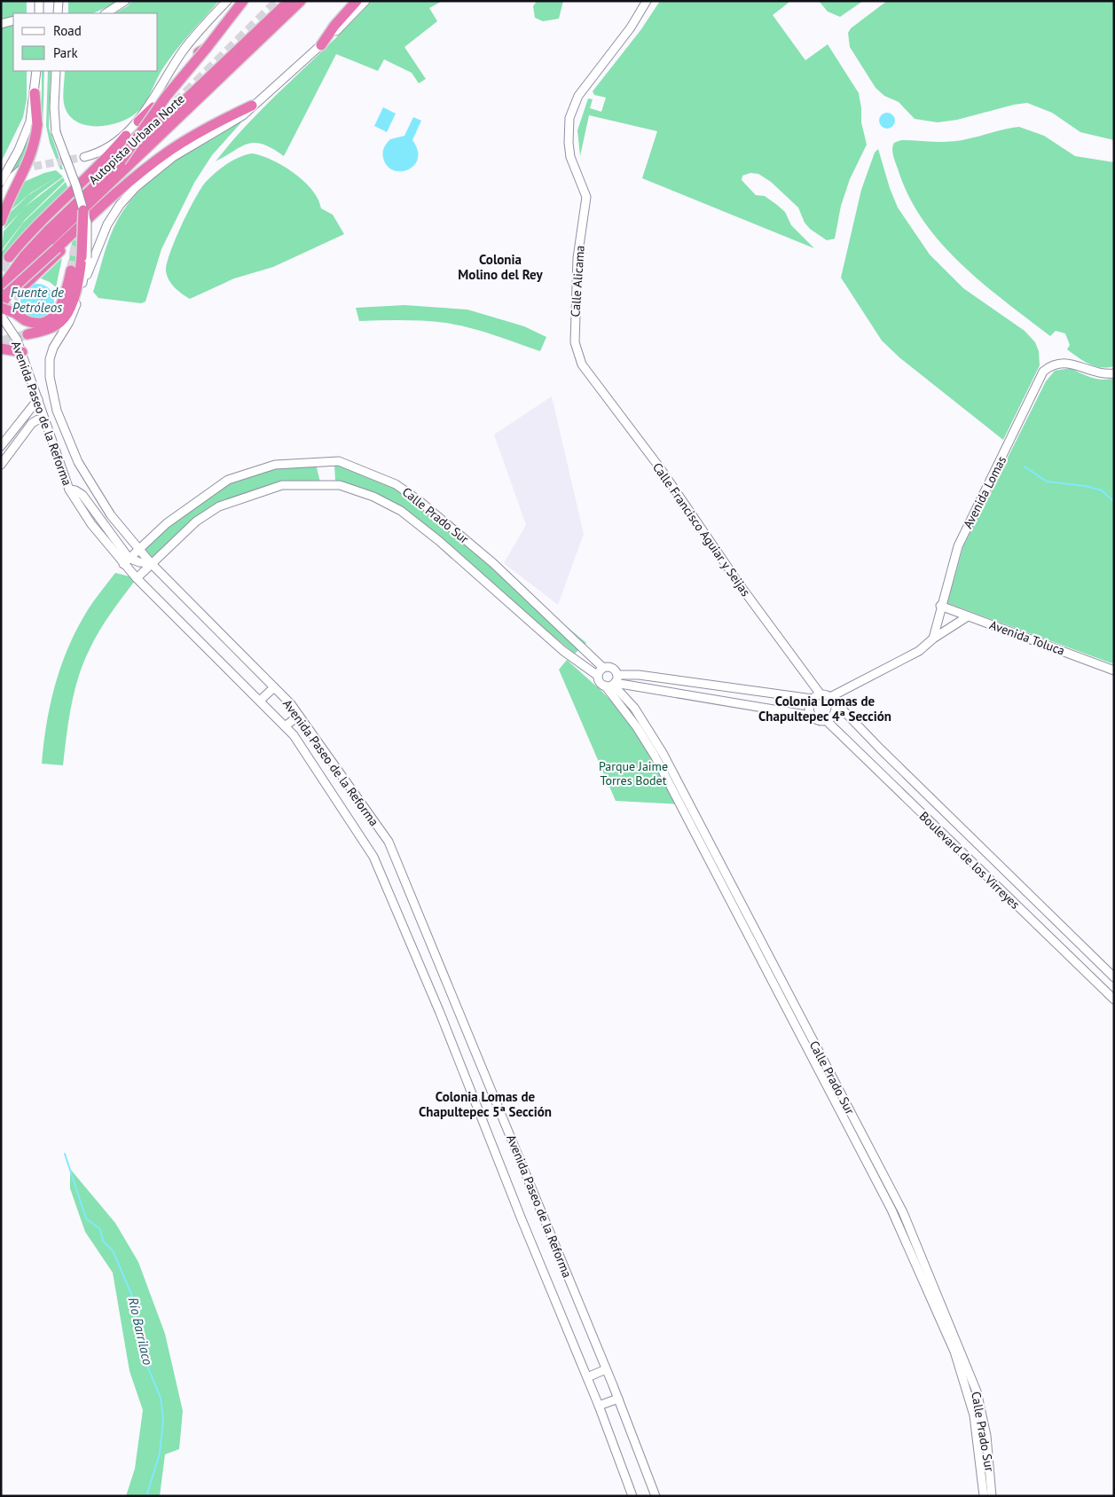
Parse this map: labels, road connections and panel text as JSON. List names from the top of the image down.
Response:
{
  "streets": {
    "highway": ["Autopista Urbana Norte"],
    "street": [
      "Calle Alicama",
      "Avenida Paseo de la Reforma",
      "Avenida Lomas",
      "Calle Prado Sur",
      "Calle Francisco Aguiar y Seijas",
      "Avenida Toluca",
      "Boulevard de los Virreyes"
    ]
  },
  "crossings": [
    ["Calle Alicama", "Calle Francisco Aguiar y Seijas"],
    ["Avenida Paseo de la Reforma", "Calle Prado Sur"],
    ["Avenida Lomas", "Avenida Toluca"],
    ["Calle Francisco Aguiar y Seijas", "Boulevard de los Virreyes"]
  ],
  "districts": ["Colonia Molino del Rey", "Colonia Lomas de Chapultepec 4ª Sección", "Colonia Lomas de Chapultepec 5ª Sección"],
  "water": ["Fuente de Petróleos", "Río Barrilaco"],
  "parks": ["Parque Jaime Torres Bodet"],
  "legend": ["Road", "Park"]
}
